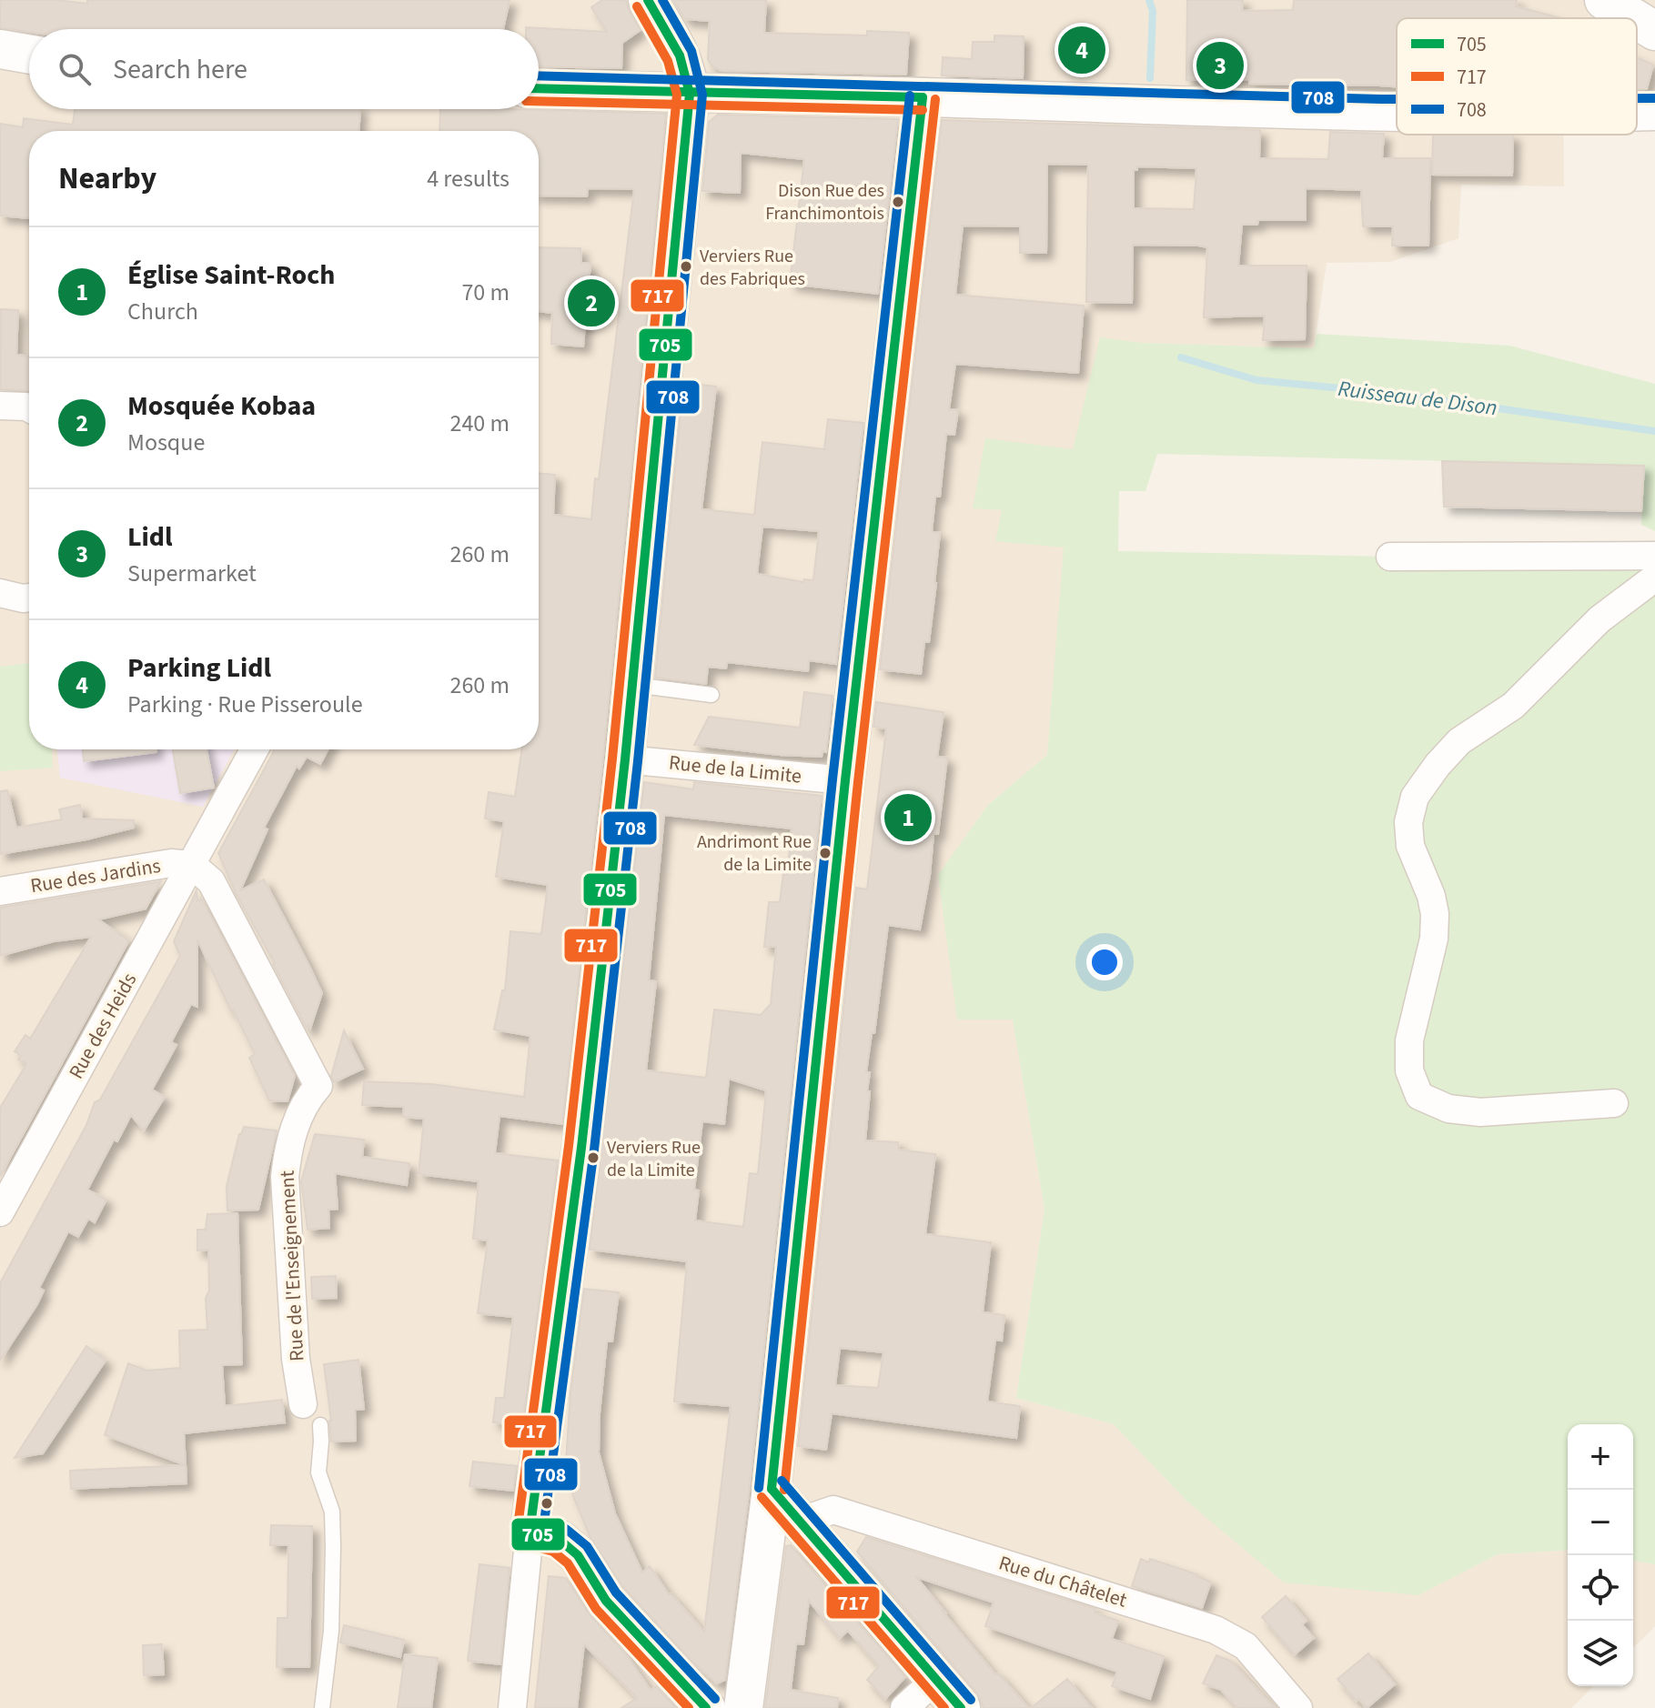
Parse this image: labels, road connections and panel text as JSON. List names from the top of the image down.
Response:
{
  "streets": {
    "street": [
      "Rue de la Limite",
      "Rue des Jardins",
      "Rue des Heids",
      "Rue de l'Enseignement",
      "Rue du Châtelet"
    ]
  },
  "crossings": [
    ["Rue des Jardins", "Rue des Heids"],
    ["Rue des Jardins", "Rue de l'Enseignement"],
    ["Rue des Heids", "Rue de l'Enseignement"]
  ],
  "water": ["Ruisseau de Dison"],
  "places": [
    "Dison Rue des Franchimontois",
    "Verviers Rue des Fabriques",
    "Andrimont Rue de la Limite",
    "Verviers Rue de la Limite"
  ],
  "lines": ["transit line 705", "transit line 708", "transit line 717"],
  "legend": ["705", "717", "708"],
  "page": {
    "pins": [
      "4",
      "3",
      "2",
      "1"
    ],
    "search": "Search here",
    "heading": ["Nearby", "4 results"],
    "list": [
      {
        "mark": "1",
        "name": "Église Saint-Roch",
        "note": "Church",
        "value": "70 m"
      },
      {
        "mark": "2",
        "name": "Mosquée Kobaa",
        "note": "Mosque",
        "value": "240 m"
      },
      {
        "mark": "3",
        "name": "Lidl",
        "note": "Supermarket",
        "value": "260 m"
      },
      {
        "mark": "4",
        "name": "Parking Lidl",
        "note": "Parking · Rue Pisseroule",
        "value": "260 m"
      }
    ],
    "map_buttons": ["+", "−"]
  }
}
